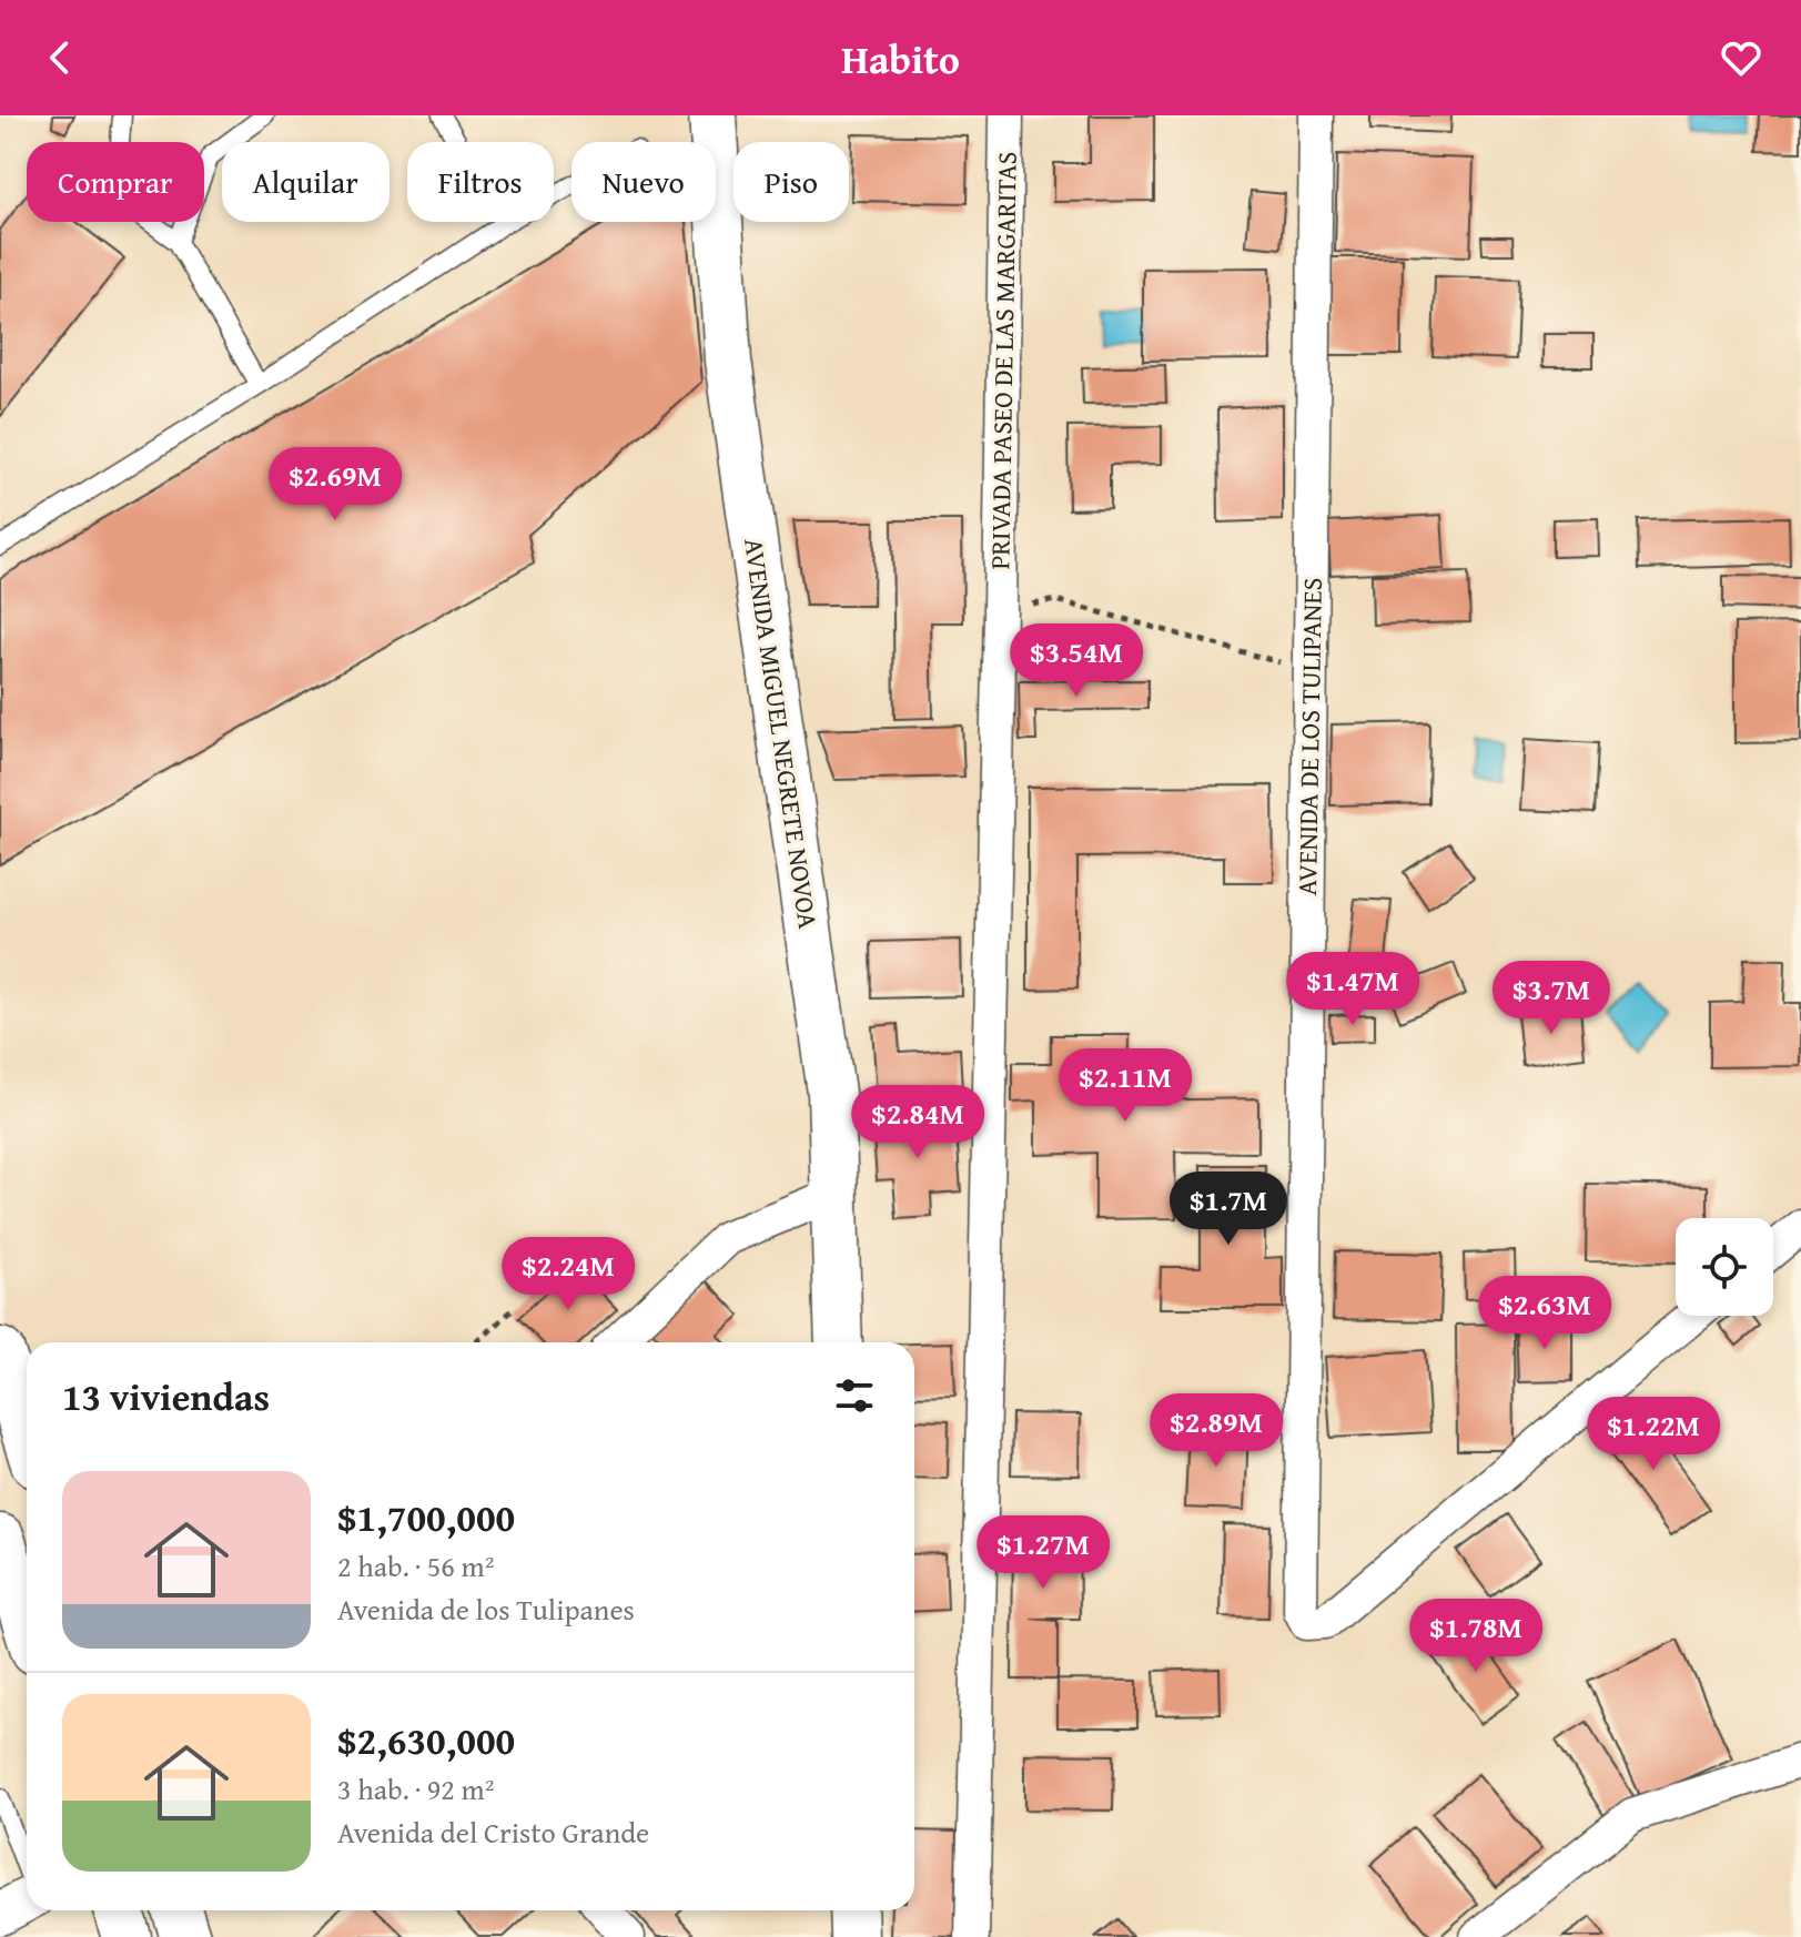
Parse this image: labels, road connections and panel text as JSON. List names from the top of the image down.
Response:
{
  "streets": {
    "main road": ["AVENIDA MIGUEL NEGRETE NOVOA"],
    "street": ["PRIVADA PASEO DE LAS MARGARITAS", "AVENIDA DE LOS TULIPANES"]
  },
  "page": {
    "header": "Habito",
    "chip": [
      "Comprar",
      "Alquilar",
      "Filtros",
      "Nuevo",
      "Piso"
    ],
    "price": [
      "$2.69M",
      "$3.54M",
      "$1.47M",
      "$3.7M",
      "$2.11M",
      "$2.84M",
      "$1.7M",
      "$2.24M",
      "$2.63M",
      "$2.89M",
      "$1.22M",
      "$1.27M",
      "$1.78M"
    ],
    "heading": "13 viviendas",
    "list": [
      {
        "name": "$1,700,000",
        "note": "2 hab. · 56 m² · Avenida de los Tulipanes"
      },
      {
        "name": "$2,630,000",
        "note": "3 hab. · 92 m² · Avenida del Cristo Grande"
      }
    ]
  }
}
